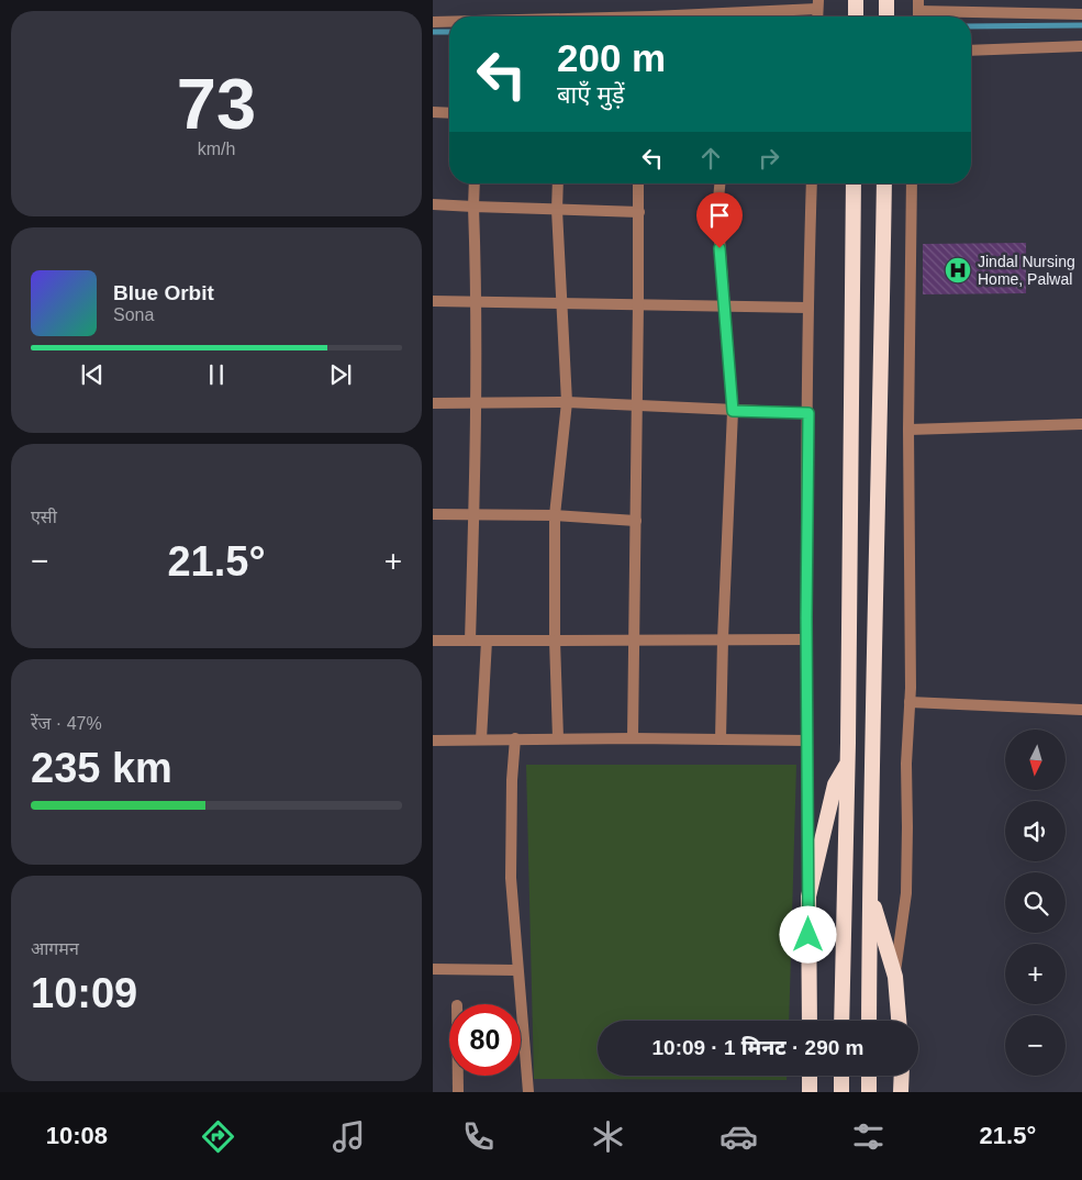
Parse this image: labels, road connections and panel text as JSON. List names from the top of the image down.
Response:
{
  "places": {
    "hospital": ["Jindal Nursing Home, Palwal"]
  },
  "north": "bottom",
  "page": {
    "tile": [
      ["73", "km/h"],
      "एसी",
      ["रेंज · 47%", "235 km"],
      ["आगमन", "10:09"]
    ],
    "turn": ["200 m", "बाएँ मुड़ें"],
    "song": ["Blue Orbit", "Sona"],
    "heat": ["−", "21.5°", "+"],
    "map_buttons": ["+", "−"],
    "limit": "80",
    "trip": "10:09 · 1 मिनट · 290 m",
    "tabs": ["10:08", "21.5°"]
  }
}
